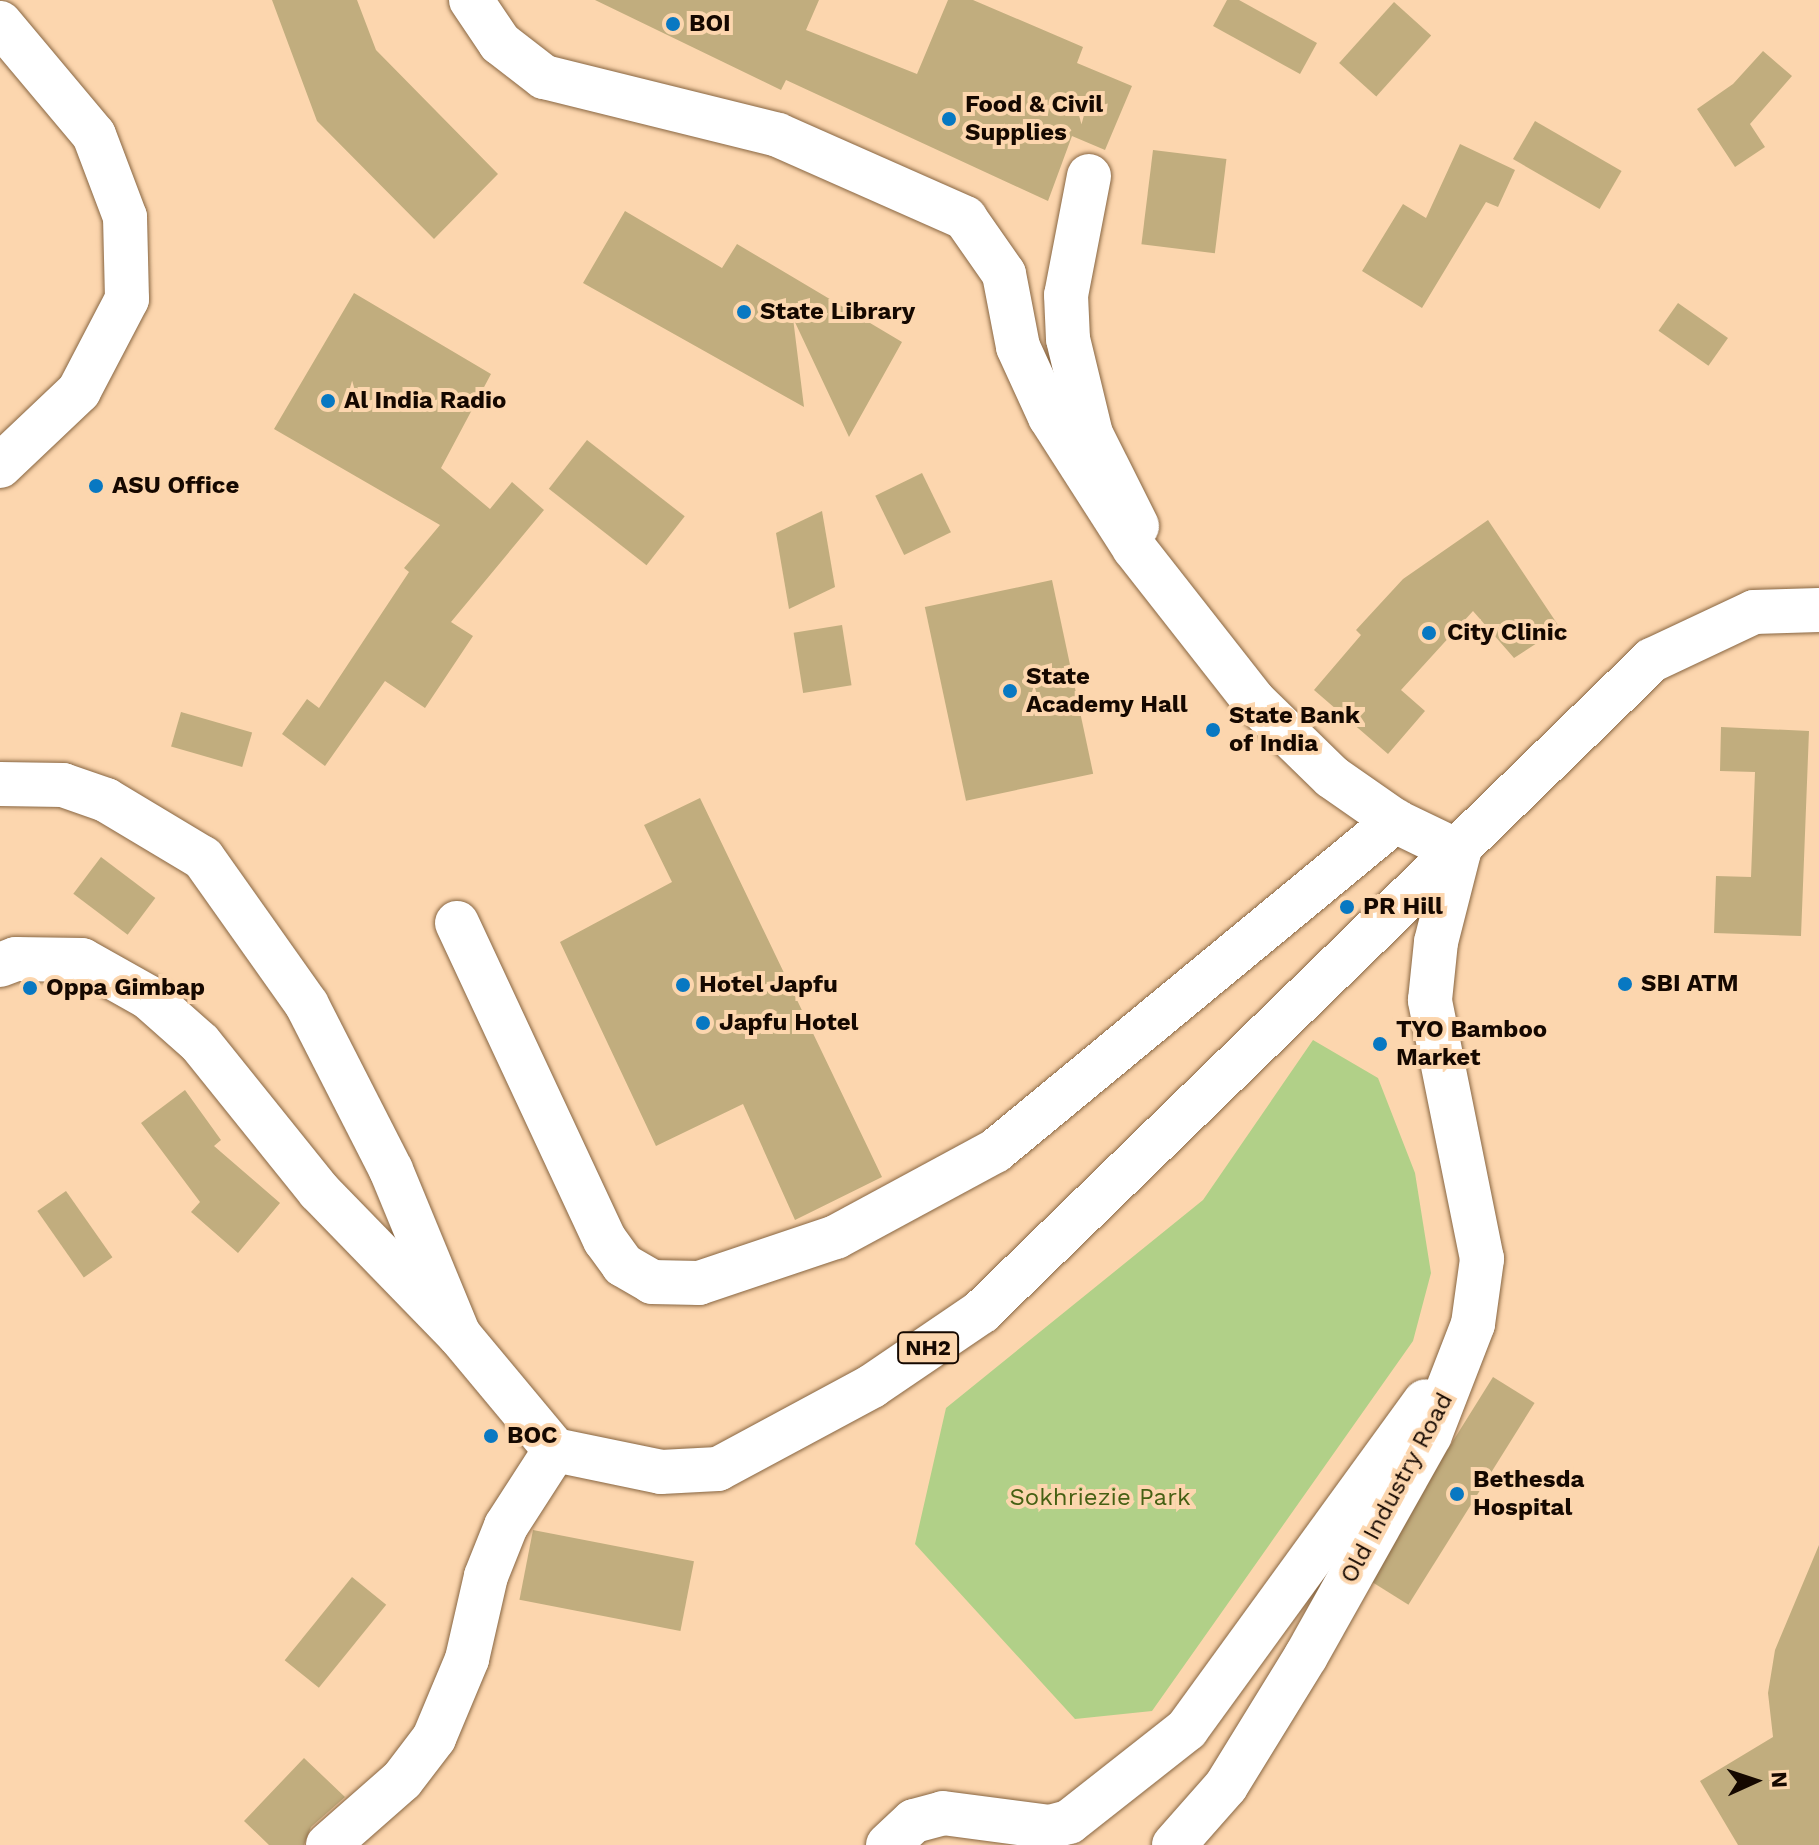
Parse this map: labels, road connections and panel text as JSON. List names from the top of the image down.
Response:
{
  "streets": {
    "main road": ["NH2", "Old Industry Road"]
  },
  "crossings": [
    ["NH2", "Old Industry Road"]
  ],
  "parks": ["Sokhriezie Park"],
  "places": [
    "BOI",
    "Food & Civil Supplies",
    "State Library",
    "Al India Radio",
    "ASU Office",
    "City Clinic",
    "State Academy Hall",
    "State Bank of India",
    "PR Hill",
    "SBI ATM",
    "Hotel Japfu",
    "Oppa Gimbap",
    "Japfu Hotel",
    "TYO Bamboo Market",
    "BOC",
    "Bethesda Hospital"
  ],
  "north": "right"
}
